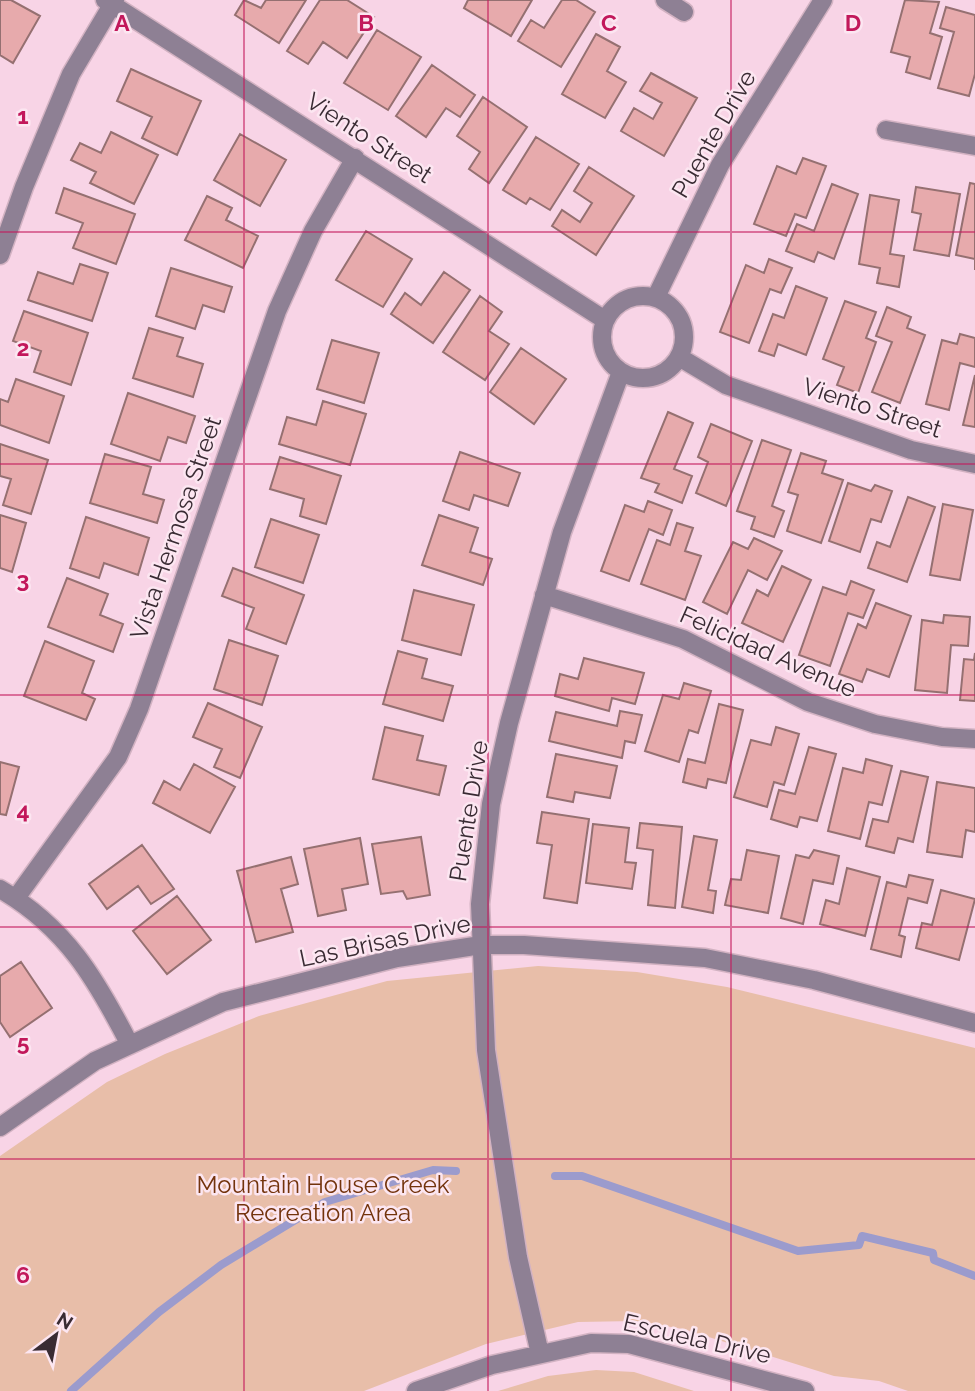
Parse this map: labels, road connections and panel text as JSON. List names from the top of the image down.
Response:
{
  "streets": {
    "street": [
      "Puente Drive",
      "Viento Street",
      "Vista Hermosa Street",
      "Felicidad Avenue",
      "Las Brisas Drive",
      "Escuela Drive"
    ]
  },
  "crossings": [
    ["Puente Drive", "Viento Street"],
    ["Puente Drive", "Felicidad Avenue"],
    ["Puente Drive", "Las Brisas Drive"],
    ["Puente Drive", "Escuela Drive"],
    ["Viento Street", "Vista Hermosa Street"]
  ],
  "parks": ["Mountain House Creek Recreation Area"],
  "north": "top right",
  "grid": {
    "columns": [
      "A",
      "B",
      "C",
      "D"
    ],
    "rows": [
      "1",
      "2",
      "3",
      "4",
      "5",
      "6"
    ]
  }
}
